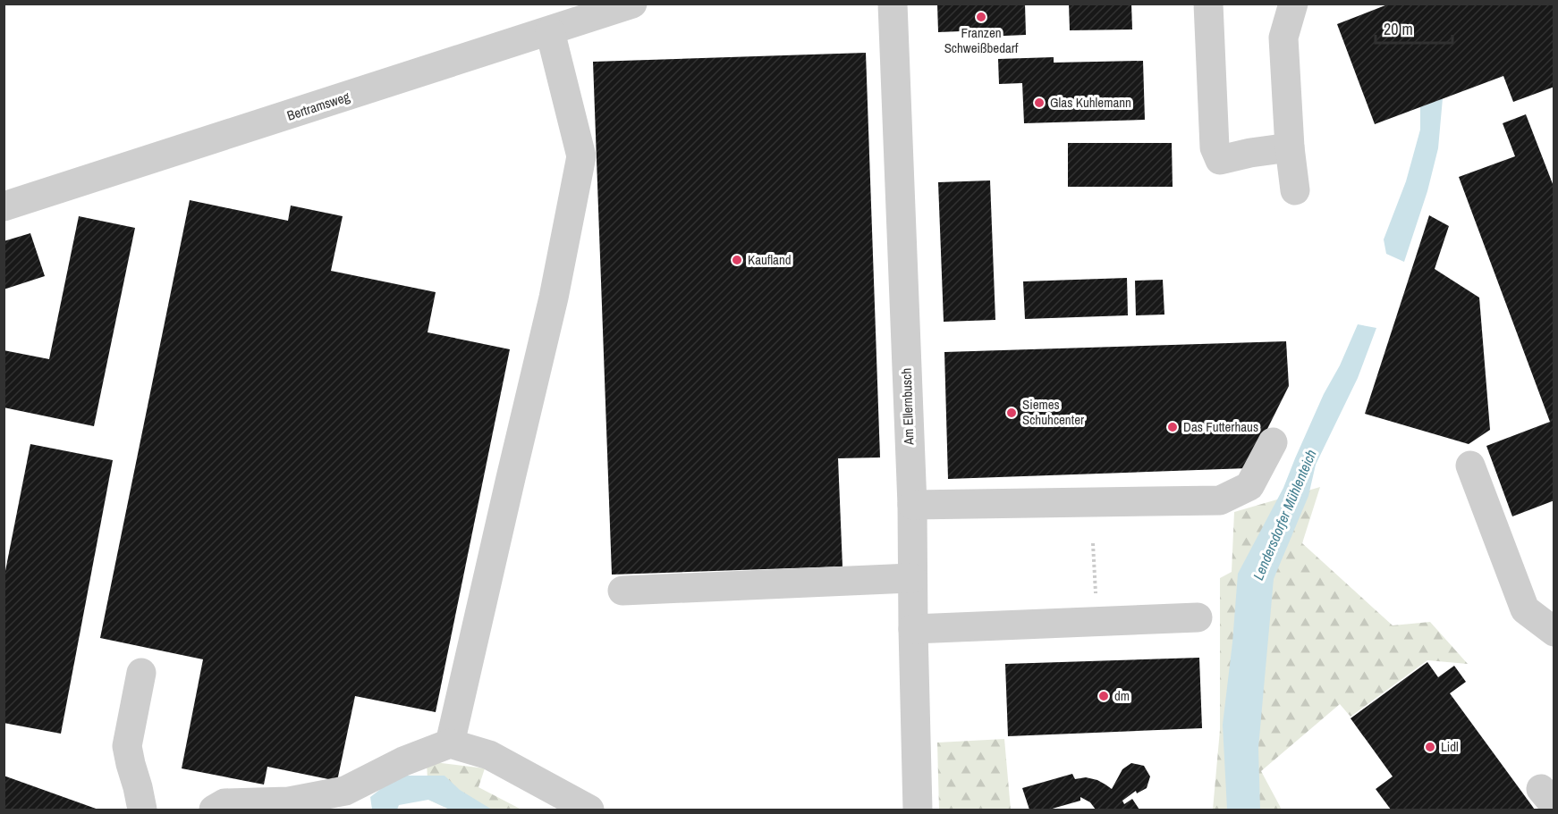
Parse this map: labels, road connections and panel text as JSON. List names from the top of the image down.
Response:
{
  "streets": {
    "street": ["Bertramsweg", "Am Ellernbusch"]
  },
  "water": ["Lendersdorfer Mühlenteich"],
  "places": [
    "Franzen Schweißbedarf",
    "Glas Kuhlemann",
    "Kaufland",
    "Siemes Schuhcenter",
    "Das Futterhaus",
    "dm",
    "Lidl"
  ],
  "scale_bar": "20 m"
}
